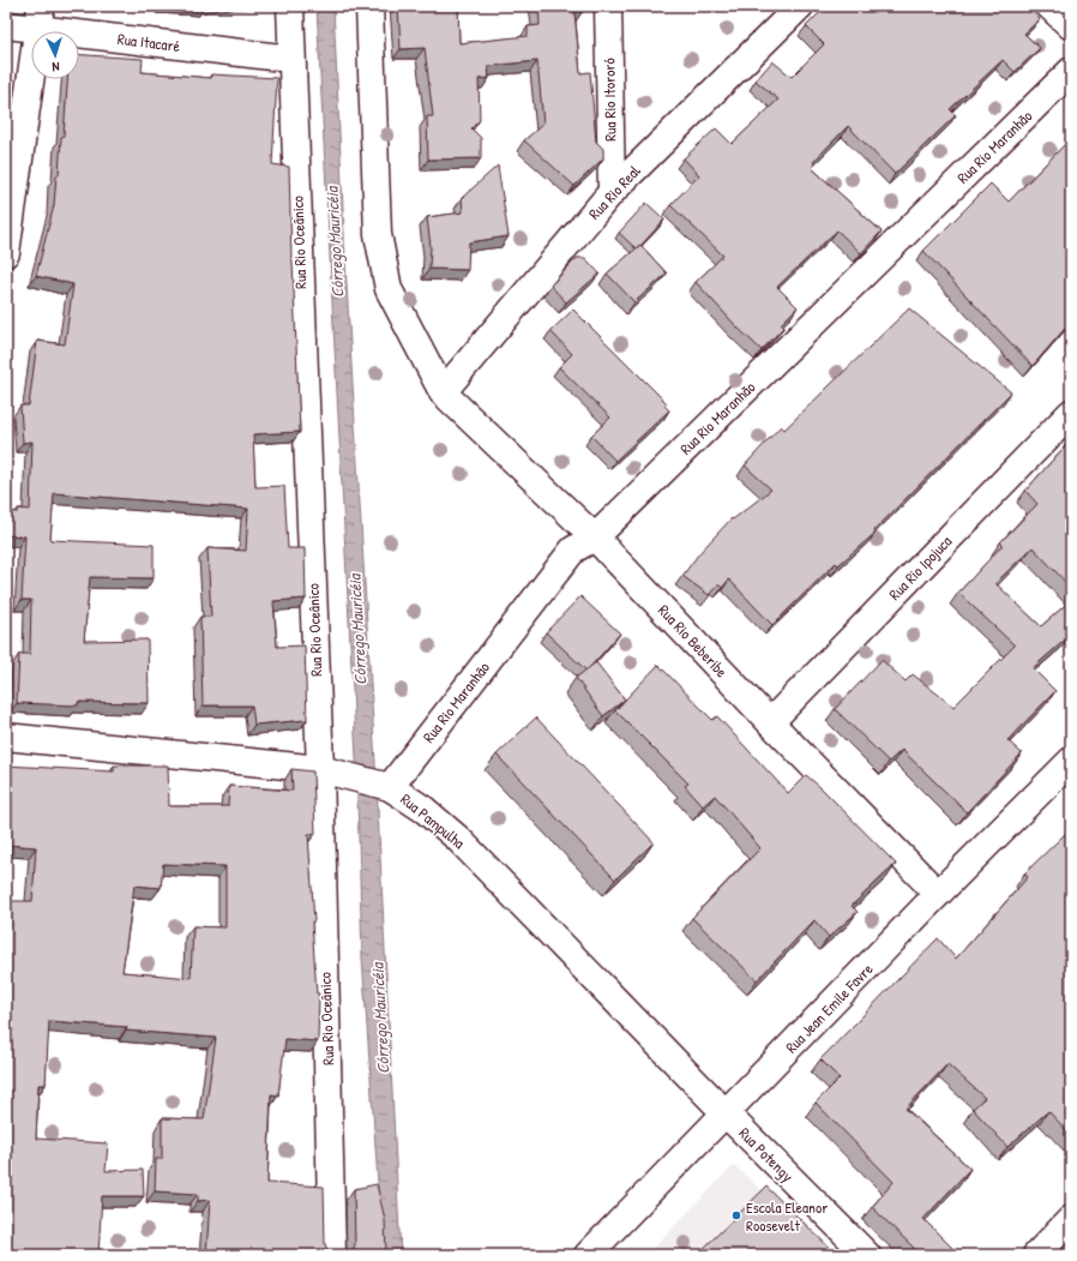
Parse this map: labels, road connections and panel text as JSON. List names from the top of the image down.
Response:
{
  "streets": {
    "street": [
      "Rua Itacaré",
      "Rua Rio Itororó",
      "Rua Rio Maranhão",
      "Rua Rio Real",
      "Rua Rio Oceânico",
      "Rua Rio Ipojuca",
      "Rua Rio Beberibe",
      "Rua Pampulha",
      "Rua Jean Emile Favre",
      "Rua Potengy"
    ]
  },
  "crossings": [
    ["Rua Itacaré", "Rua Rio Oceânico"],
    ["Rua Rio Itororó", "Rua Rio Real"],
    ["Rua Rio Maranhão", "Rua Rio Beberibe"],
    ["Rua Rio Maranhão", "Rua Pampulha"],
    ["Rua Rio Real", "Rua Rio Beberibe"],
    ["Rua Rio Oceânico", "Rua Pampulha"],
    ["Rua Rio Ipojuca", "Rua Rio Beberibe"],
    ["Rua Rio Beberibe", "Rua Jean Emile Favre"],
    ["Rua Pampulha", "Rua Jean Emile Favre"],
    ["Rua Pampulha", "Rua Potengy"],
    ["Rua Jean Emile Favre", "Rua Potengy"]
  ],
  "water": ["Córrego Mauricéia"],
  "places": ["Escola Eleanor Roosevelt"],
  "north": "bottom"
}
